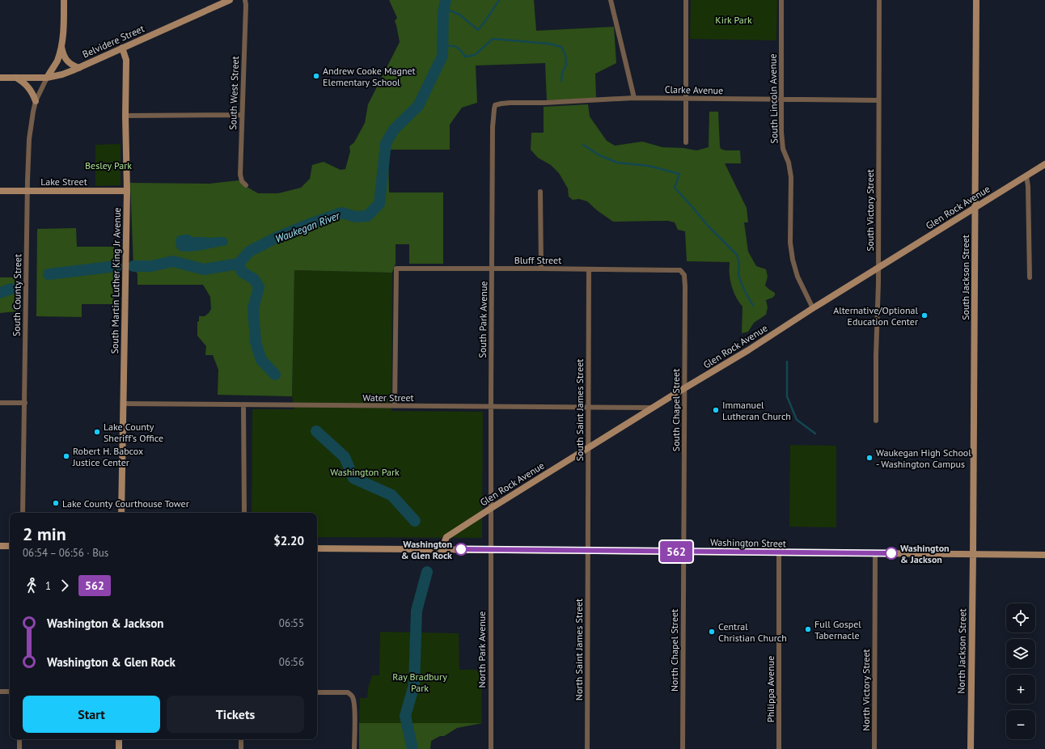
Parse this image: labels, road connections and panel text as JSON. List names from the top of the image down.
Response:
{
  "streets": {
    "street": [
      "Belvidere Street",
      "Clarke Avenue",
      "South West Street",
      "South Lincoln Avenue",
      "Lake Street",
      "Glen Rock Avenue",
      "South Victory Street",
      "Bluff Street",
      "South Jackson Street",
      "South Martin Luther King Jr Avenue",
      "South County Street",
      "South Park Avenue",
      "Water Street",
      "South Saint James Street",
      "South Chapel Street",
      "Washington Street",
      "North Park Avenue",
      "North Saint James Street",
      "North Chapel Street",
      "North Jackson Street",
      "Philippa Avenue",
      "North Victory Street"
    ]
  },
  "crossings": [
    ["Belvidere Street", "South Martin Luther King Jr Avenue"],
    ["Belvidere Street", "South County Street"],
    ["Clarke Avenue", "South Lincoln Avenue"],
    ["Clarke Avenue", "South Victory Street"],
    ["Clarke Avenue", "South Park Avenue"],
    ["South Lincoln Avenue", "Glen Rock Avenue"],
    ["Lake Street", "South Martin Luther King Jr Avenue"],
    ["Lake Street", "South County Street"],
    ["Glen Rock Avenue", "South Victory Street"],
    ["Glen Rock Avenue", "South Jackson Street"],
    ["Glen Rock Avenue", "South Park Avenue"],
    ["Glen Rock Avenue", "Water Street"],
    ["Glen Rock Avenue", "South Saint James Street"],
    ["Glen Rock Avenue", "South Chapel Street"],
    ["Glen Rock Avenue", "Washington Street"],
    ["Bluff Street", "South Park Avenue"],
    ["Bluff Street", "Water Street"],
    ["Bluff Street", "South Saint James Street"],
    ["Bluff Street", "South Chapel Street"],
    ["South Jackson Street", "Washington Street"],
    ["South Jackson Street", "North Jackson Street"],
    ["South Martin Luther King Jr Avenue", "Water Street"],
    ["South Park Avenue", "Water Street"],
    ["South Park Avenue", "Washington Street"],
    ["South Park Avenue", "North Park Avenue"],
    ["Water Street", "South Saint James Street"],
    ["South Saint James Street", "Washington Street"],
    ["South Saint James Street", "North Saint James Street"],
    ["South Chapel Street", "Washington Street"],
    ["South Chapel Street", "North Chapel Street"],
    ["Washington Street", "North Park Avenue"],
    ["Washington Street", "North Saint James Street"],
    ["Washington Street", "North Chapel Street"],
    ["Washington Street", "North Jackson Street"],
    ["Washington Street", "Philippa Avenue"],
    ["Washington Street", "North Victory Street"]
  ],
  "water": ["Waukegan River"],
  "parks": [
    "Kirk Park",
    "Besley Park",
    "Washington Park",
    "Ray Bradbury Park"
  ],
  "places": [
    "Andrew Cooke Magnet Elementary School",
    "Alternative/Optional Education Center",
    "Immanuel Lutheran Church",
    "Lake County Sheriff's Office",
    "Robert H. Babcox Justice Center",
    "Waukegan High School - Washington Campus",
    "Lake County Courthouse Tower",
    "Washington & Glen Rock",
    "Washington & Jackson",
    "Full Gospel Tabernacle",
    "Central Christian Church"
  ],
  "lines": ["bus line 562"],
  "page": {
    "on_map": "562",
    "heading": ["2 min", "06:54 – 06:56 · Bus", "$2.20"],
    "legs": ["1", "562"],
    "map_buttons": ["+", "−"],
    "list": [
      {
        "name": "Washington & Jackson",
        "value": "06:55"
      },
      {
        "name": "Washington & Glen Rock",
        "value": "06:56"
      }
    ],
    "buttons": ["Start", "Tickets"]
  }
}
